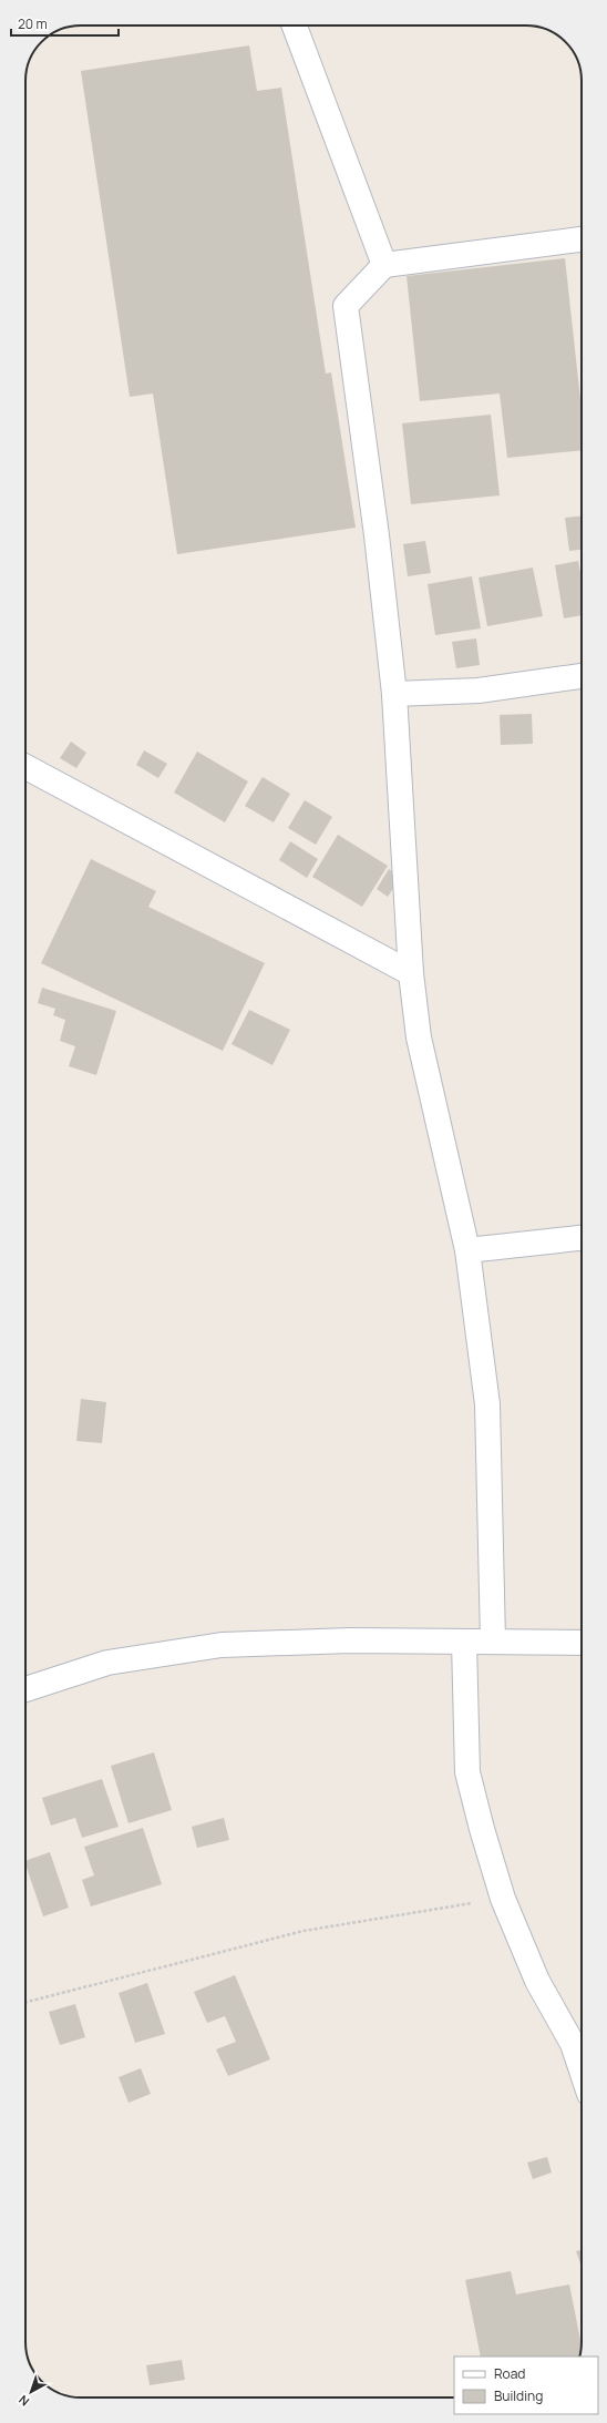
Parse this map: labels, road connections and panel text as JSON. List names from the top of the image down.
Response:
{
  "legend": ["Road", "Building"],
  "scale_bar": "20 m",
  "north": "bottom left"
}
